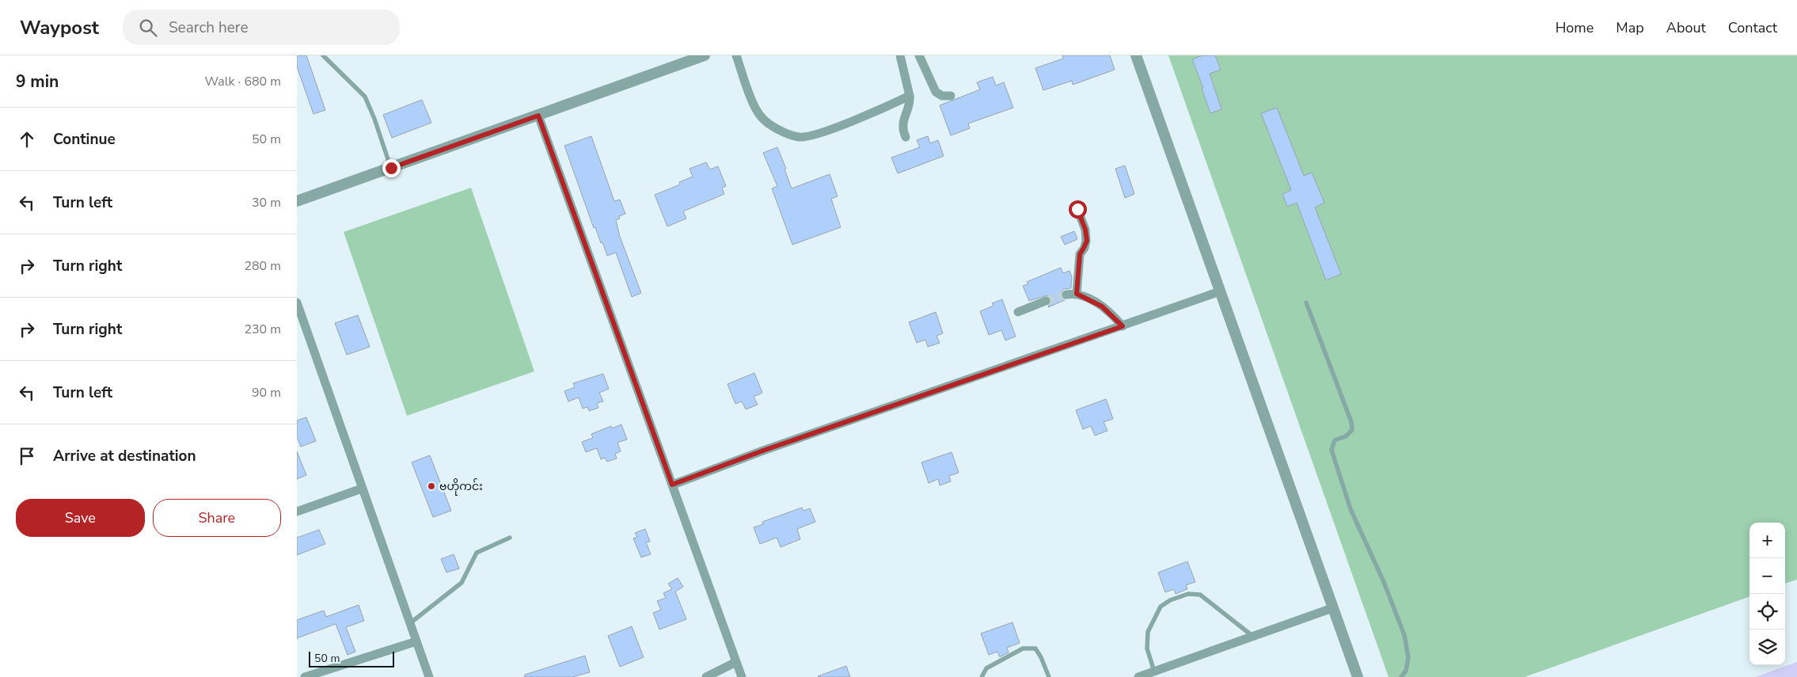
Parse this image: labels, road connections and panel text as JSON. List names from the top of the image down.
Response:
{
  "places": ["ဗဟိုကင်း"],
  "scale_bar": "50 m",
  "page": {
    "header": "Waypost",
    "search": "Search here",
    "nav": [
      "Home",
      "Map",
      "About",
      "Contact"
    ],
    "heading": ["9 min", "Walk · 680 m"],
    "list": [
      ["Continue", "50 m"],
      ["Turn left", "30 m"],
      ["Turn right", "280 m"],
      ["Turn right", "230 m"],
      ["Turn left", "90 m"],
      "Arrive at destination"
    ],
    "buttons": ["Save", "Share"],
    "map_buttons": ["+", "−"],
    "scale": "50 m"
  }
}
